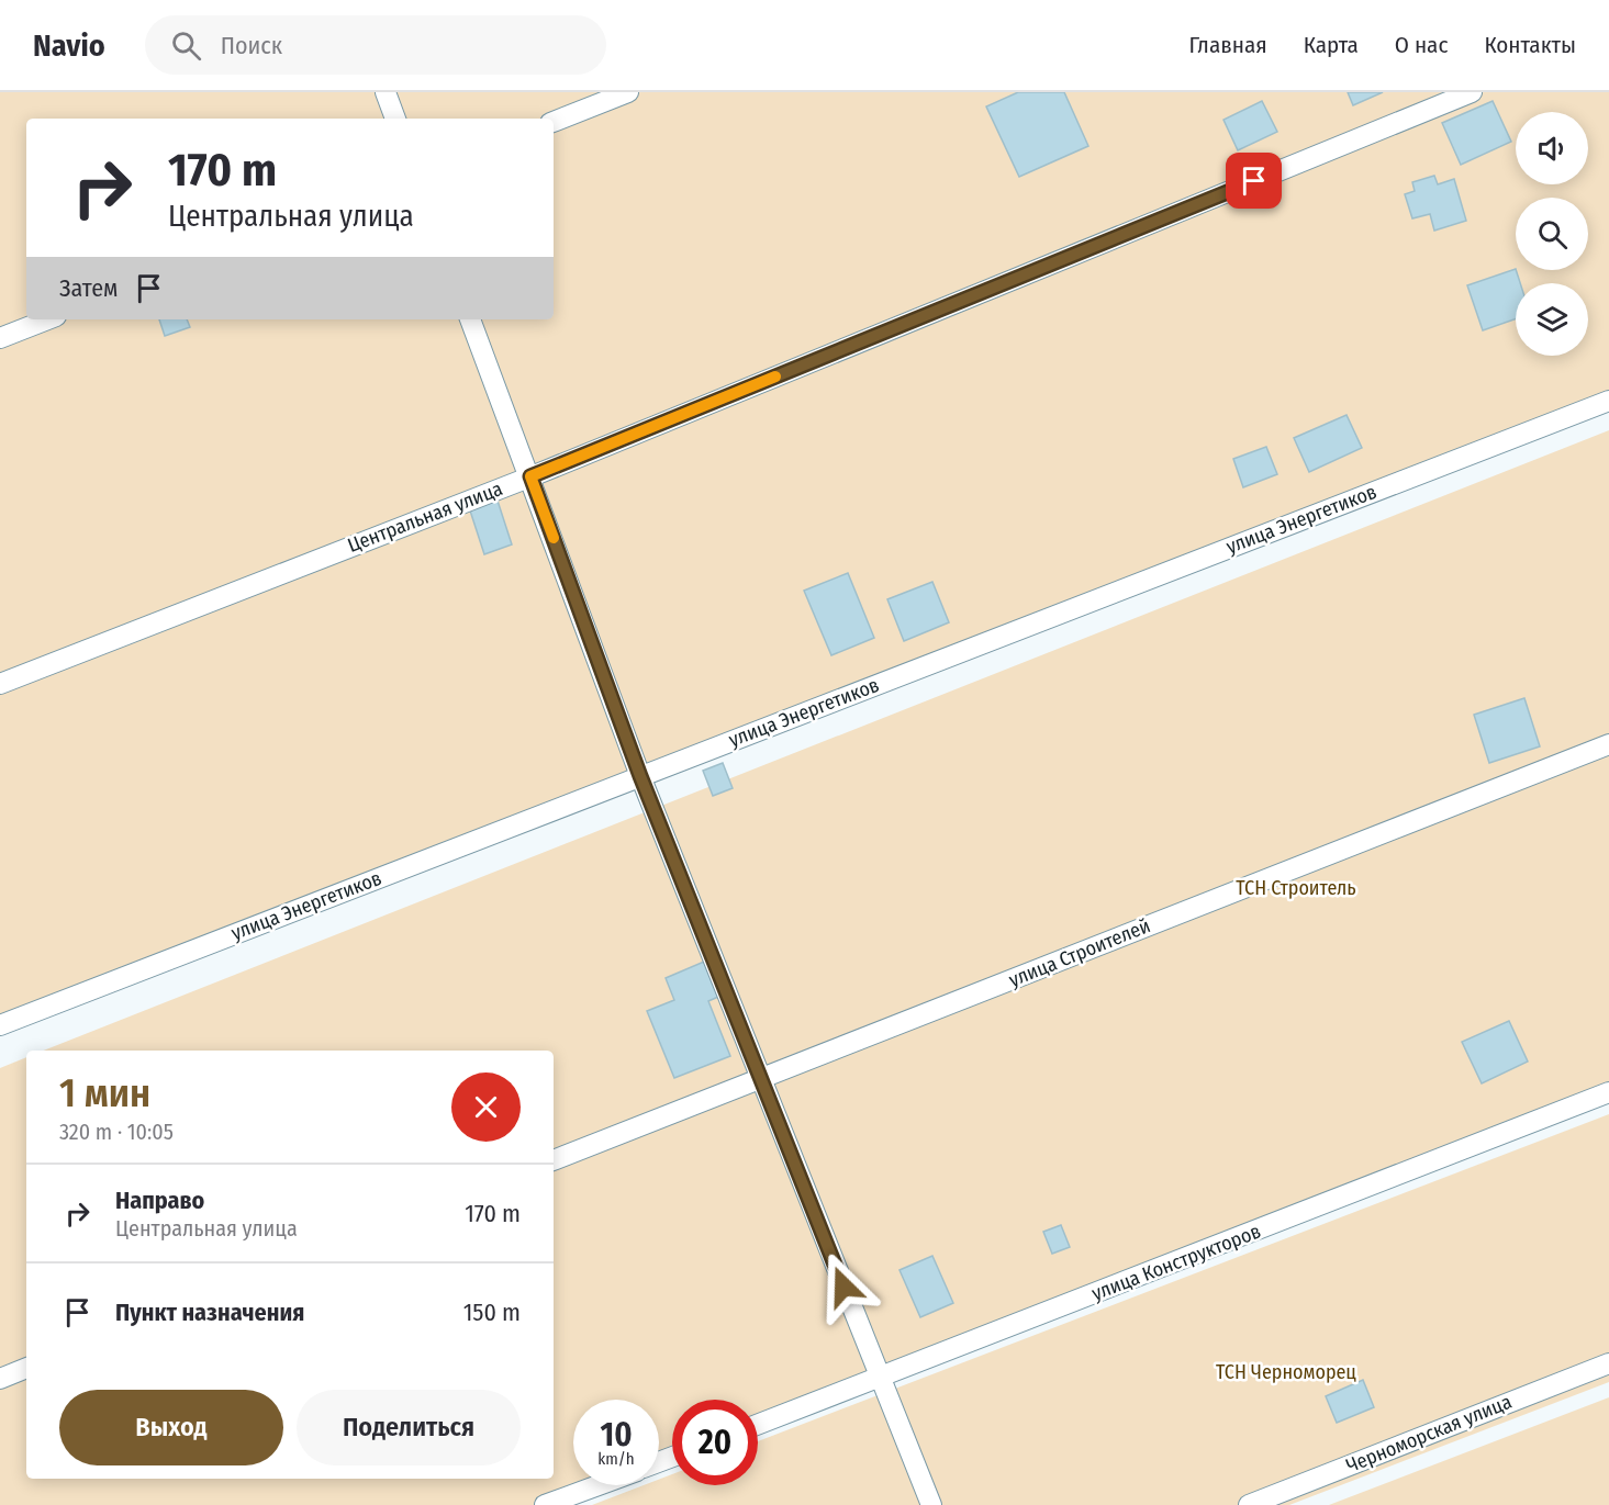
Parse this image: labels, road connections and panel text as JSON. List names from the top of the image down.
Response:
{
  "streets": {
    "lane": [
      "Центральная улица",
      "улица Энергетиков",
      "улица Строителей",
      "улица Конструкторов",
      "Черноморская улица"
    ]
  },
  "parks": ["ТСН Строитель", "ТСН Черноморец"],
  "page": {
    "header": "Navio",
    "search": "Поиск",
    "nav": [
      "Главная",
      "Карта",
      "О нас",
      "Контакты"
    ],
    "turn": ["170 m", "Центральная улица"],
    "then": "Затем",
    "heading": ["1 мин", "320 m · 10:05"],
    "list": [
      {
        "name": "Направо",
        "note": "Центральная улица",
        "value": "170 m"
      },
      {
        "name": "Пункт назначения",
        "value": "150 m"
      }
    ],
    "buttons": ["Выход", "Поделиться"],
    "speed": "10 km/h",
    "limit": "20"
  }
}
